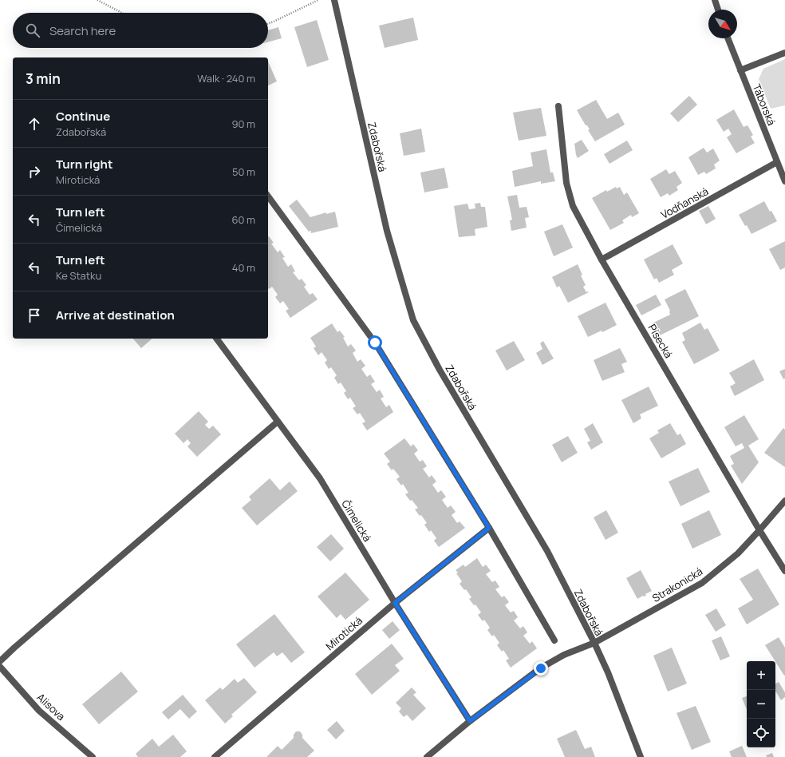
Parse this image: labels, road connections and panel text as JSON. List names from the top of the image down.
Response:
{
  "streets": {
    "street": [
      "Táborská",
      "Zdabořská",
      "Vodňanská",
      "Písecká",
      "Čimelická",
      "Strakonická",
      "Mirotická",
      "Alisova"
    ]
  },
  "crossings": [
    ["Táborská", "Vodňanská"],
    ["Zdabořská", "Strakonická"],
    ["Vodňanská", "Písecká"],
    ["Písecká", "Strakonická"],
    ["Čimelická", "Strakonická"],
    ["Čimelická", "Mirotická"]
  ],
  "north": "bottom right",
  "page": {
    "search": "Search here",
    "heading": ["3 min", "Walk · 240 m"],
    "list": [
      ["Continue", "Zdabořská", "90 m"],
      ["Turn right", "Mirotická", "50 m"],
      ["Turn left", "Čimelická", "60 m"],
      ["Turn left", "Ke Statku", "40 m"],
      "Arrive at destination"
    ],
    "map_buttons": ["+", "−"]
  }
}
